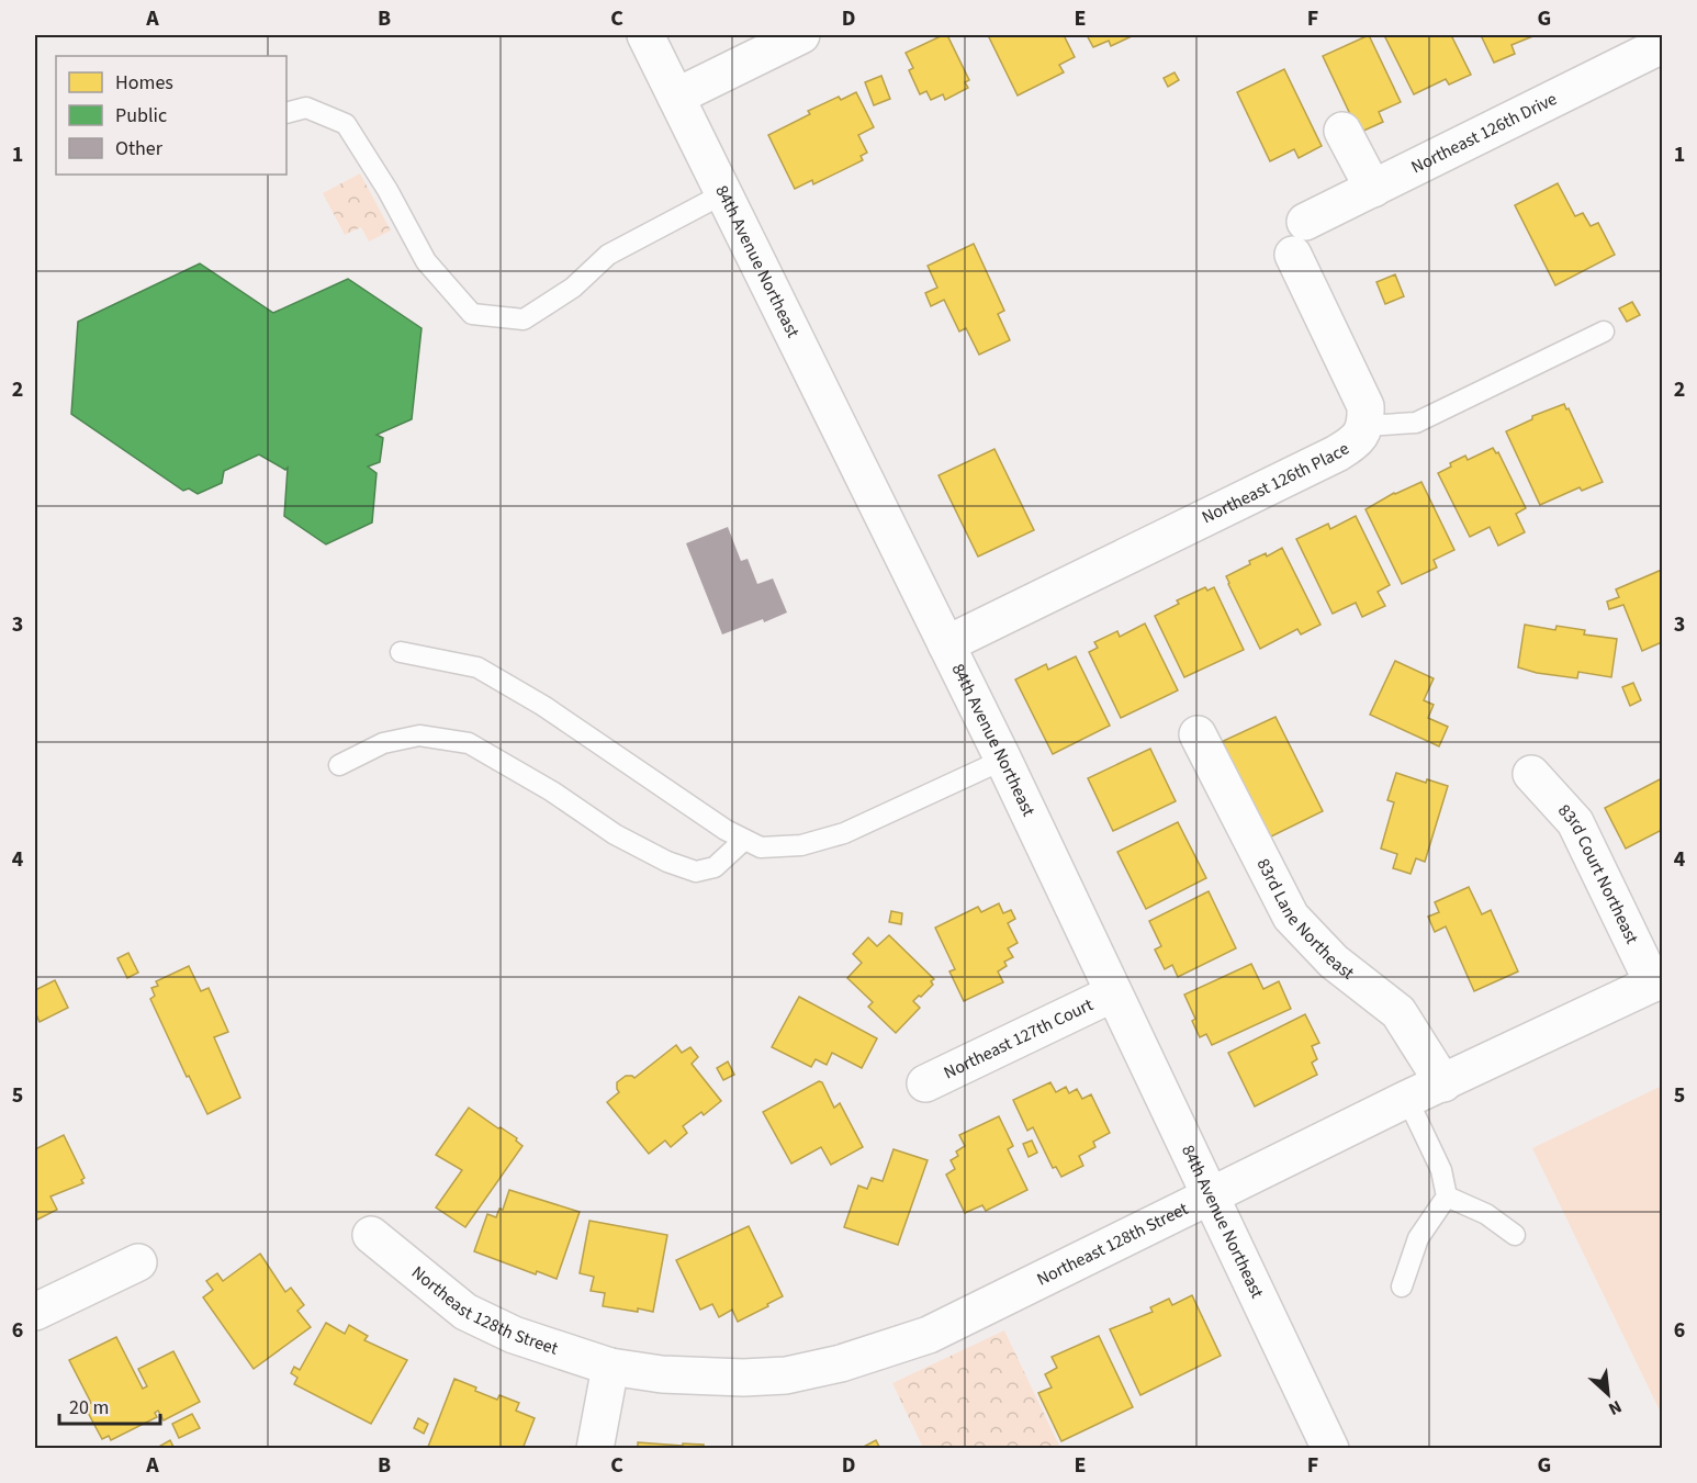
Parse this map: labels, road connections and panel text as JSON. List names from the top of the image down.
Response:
{
  "streets": {
    "street": [
      "Northeast 126th Drive",
      "84th Avenue Northeast",
      "Northeast 126th Place",
      "83rd Court Northeast",
      "83rd Lane Northeast",
      "Northeast 127th Court",
      "Northeast 128th Street"
    ]
  },
  "crossings": [
    ["Northeast 126th Drive", "Northeast 126th Place"],
    ["84th Avenue Northeast", "Northeast 126th Place"],
    ["84th Avenue Northeast", "Northeast 127th Court"],
    ["84th Avenue Northeast", "Northeast 128th Street"],
    ["83rd Court Northeast", "Northeast 128th Street"],
    ["83rd Lane Northeast", "Northeast 128th Street"]
  ],
  "legend": ["Homes", "Public", "Other"],
  "scale_bar": "20 m",
  "north": "bottom right",
  "grid": {
    "columns": [
      "A",
      "B",
      "C",
      "D",
      "E",
      "F",
      "G"
    ],
    "rows": [
      "1",
      "2",
      "3",
      "4",
      "5",
      "6"
    ]
  }
}
